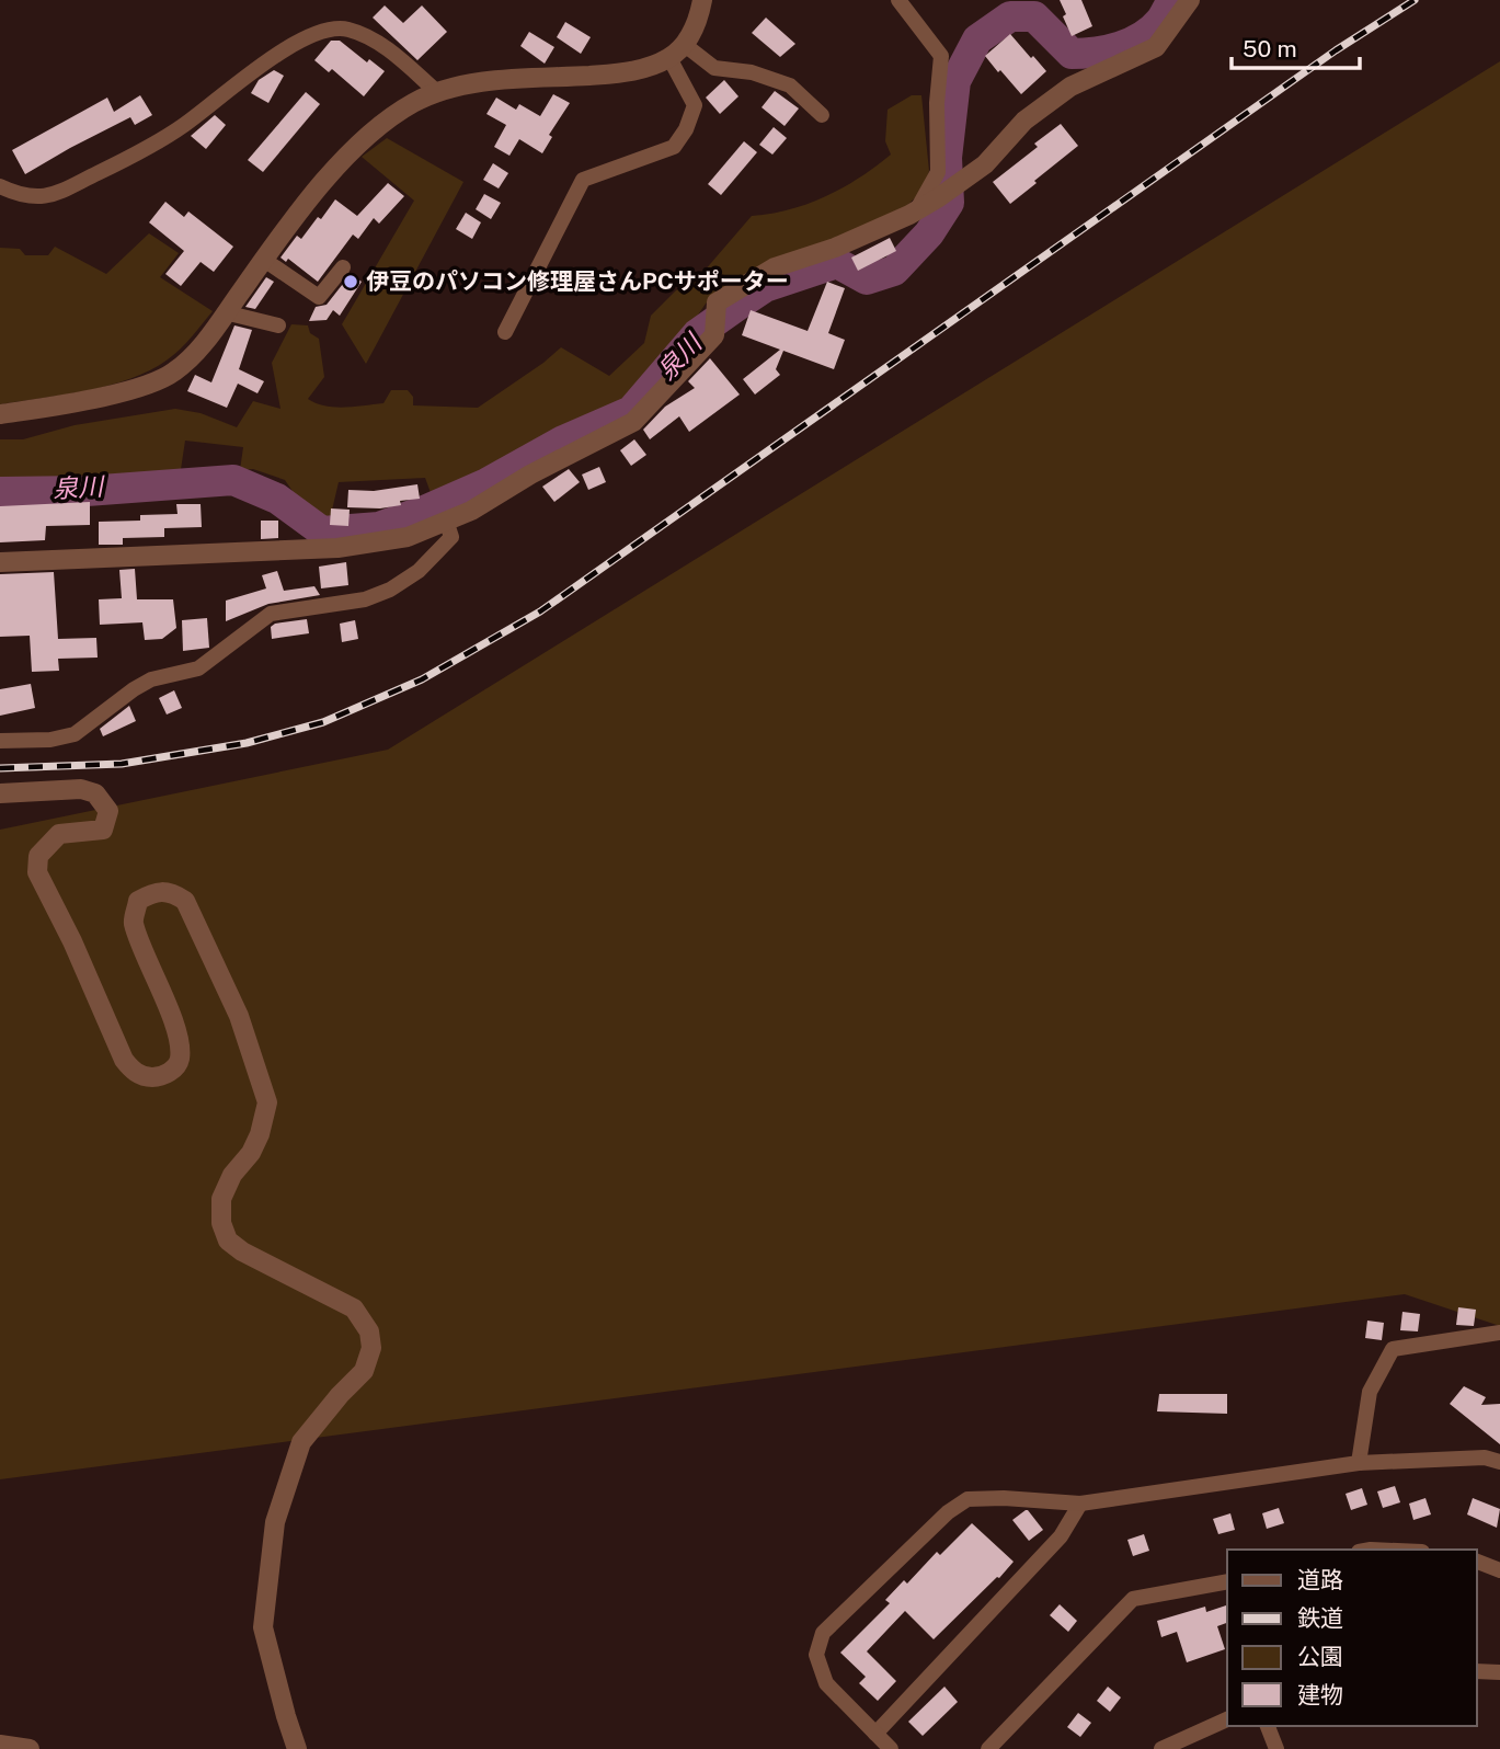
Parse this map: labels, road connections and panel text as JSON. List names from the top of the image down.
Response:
{
  "water": ["泉川"],
  "places": ["伊豆のパソコン修理屋さんPCサポーター"],
  "legend": [
    "道路",
    "鉄道",
    "公園",
    "建物"
  ],
  "scale_bar": "50 m"
}
